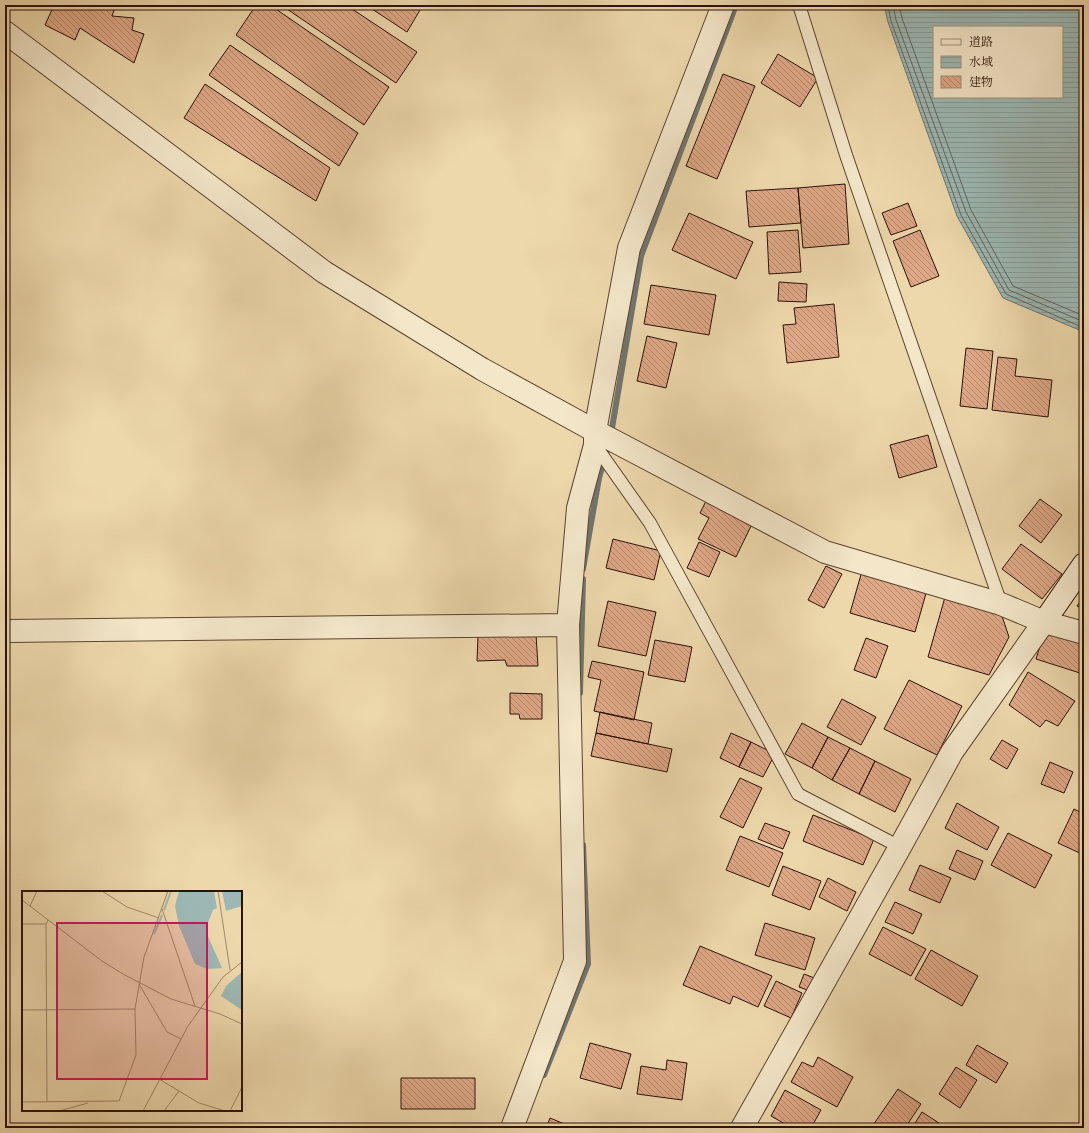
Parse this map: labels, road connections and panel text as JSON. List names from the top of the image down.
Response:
{
  "legend": ["道路", "水域", "建物"]
}
